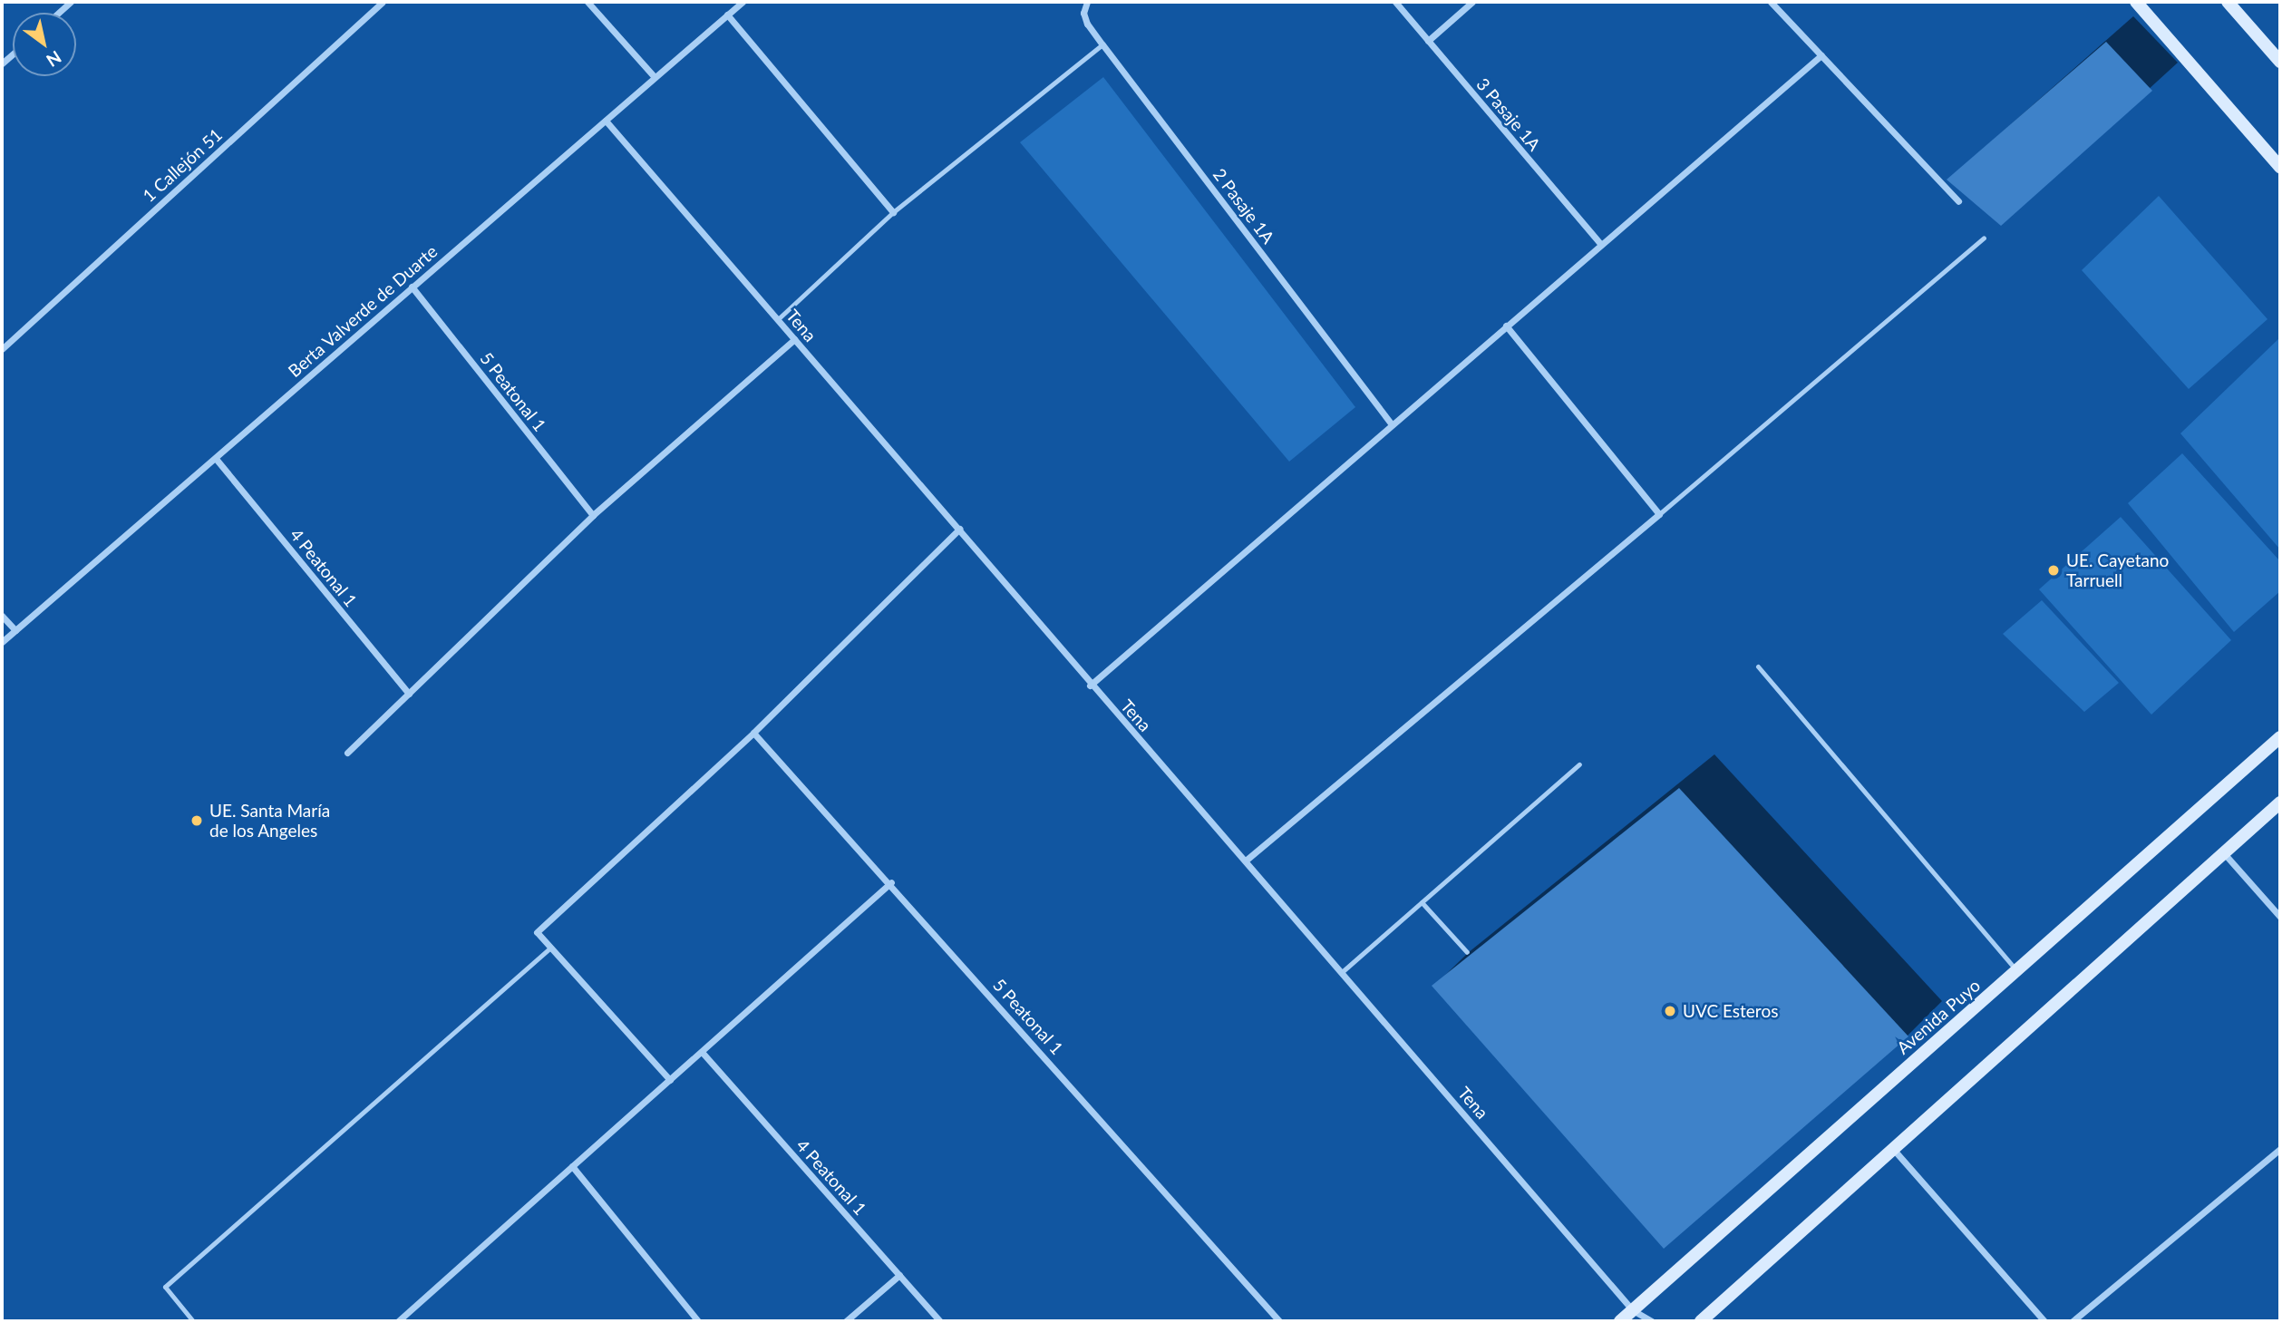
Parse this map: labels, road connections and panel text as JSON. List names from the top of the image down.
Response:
{
  "streets": {
    "street": [
      "3 Pasaje 1A",
      "1 Callejón 51",
      "2 Pasaje 1A",
      "Berta Valverde de Duarte",
      "Tena",
      "5 Peatonal 1",
      "4 Peatonal 1",
      "Avenida Puyo"
    ]
  },
  "crossings": [
    ["Berta Valverde de Duarte", "Tena"],
    ["Berta Valverde de Duarte", "5 Peatonal 1"],
    ["Berta Valverde de Duarte", "4 Peatonal 1"],
    ["Tena", "Avenida Puyo"]
  ],
  "places": ["UE. Cayetano Tarruell", "UE. Santa María de los Angeles", "UVC Esteros"],
  "north": "bottom right"
}
